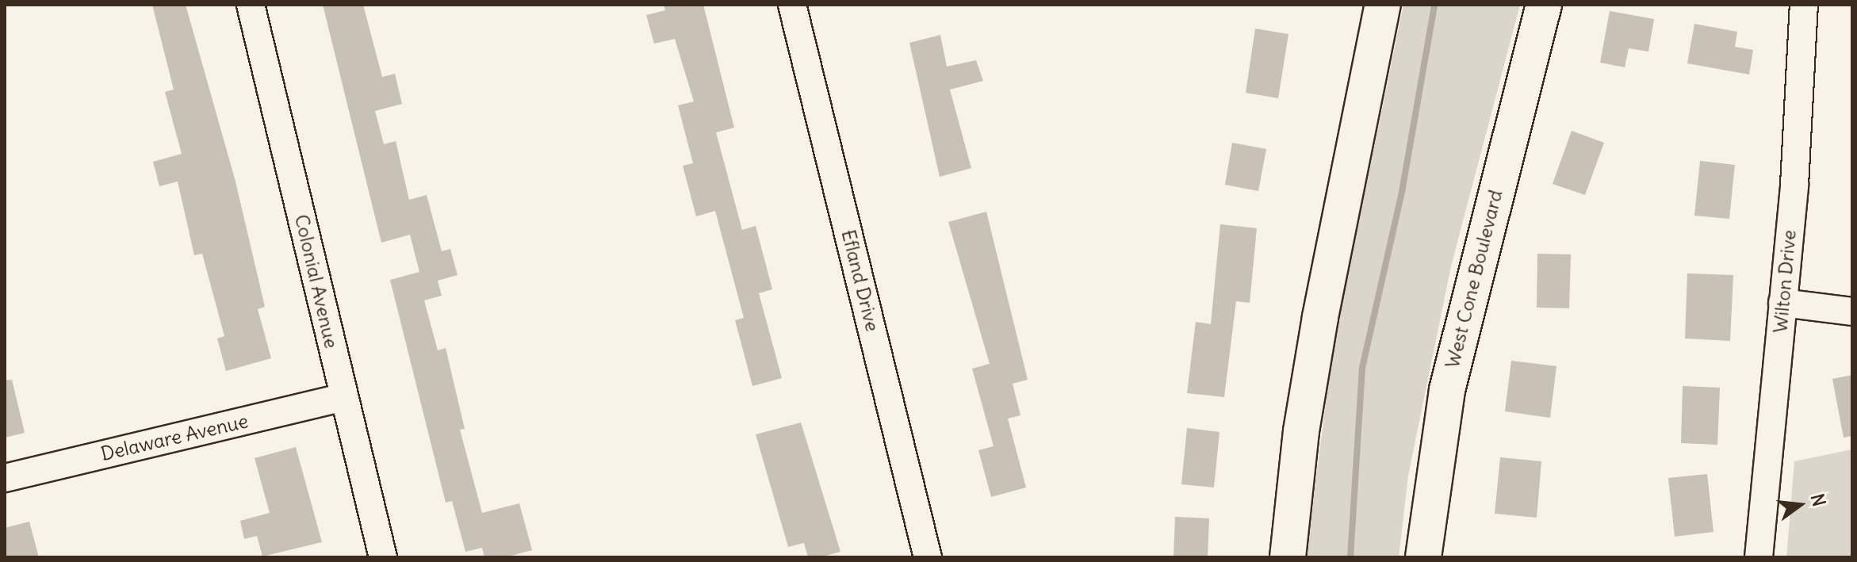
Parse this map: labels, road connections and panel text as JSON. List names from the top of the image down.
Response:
{
  "streets": {
    "main road": ["West Cone Boulevard"],
    "street": [
      "Efland Drive",
      "Colonial Avenue",
      "Wilton Drive",
      "Delaware Avenue"
    ]
  },
  "crossings": [
    ["Colonial Avenue", "Delaware Avenue"]
  ],
  "north": "right"
}
